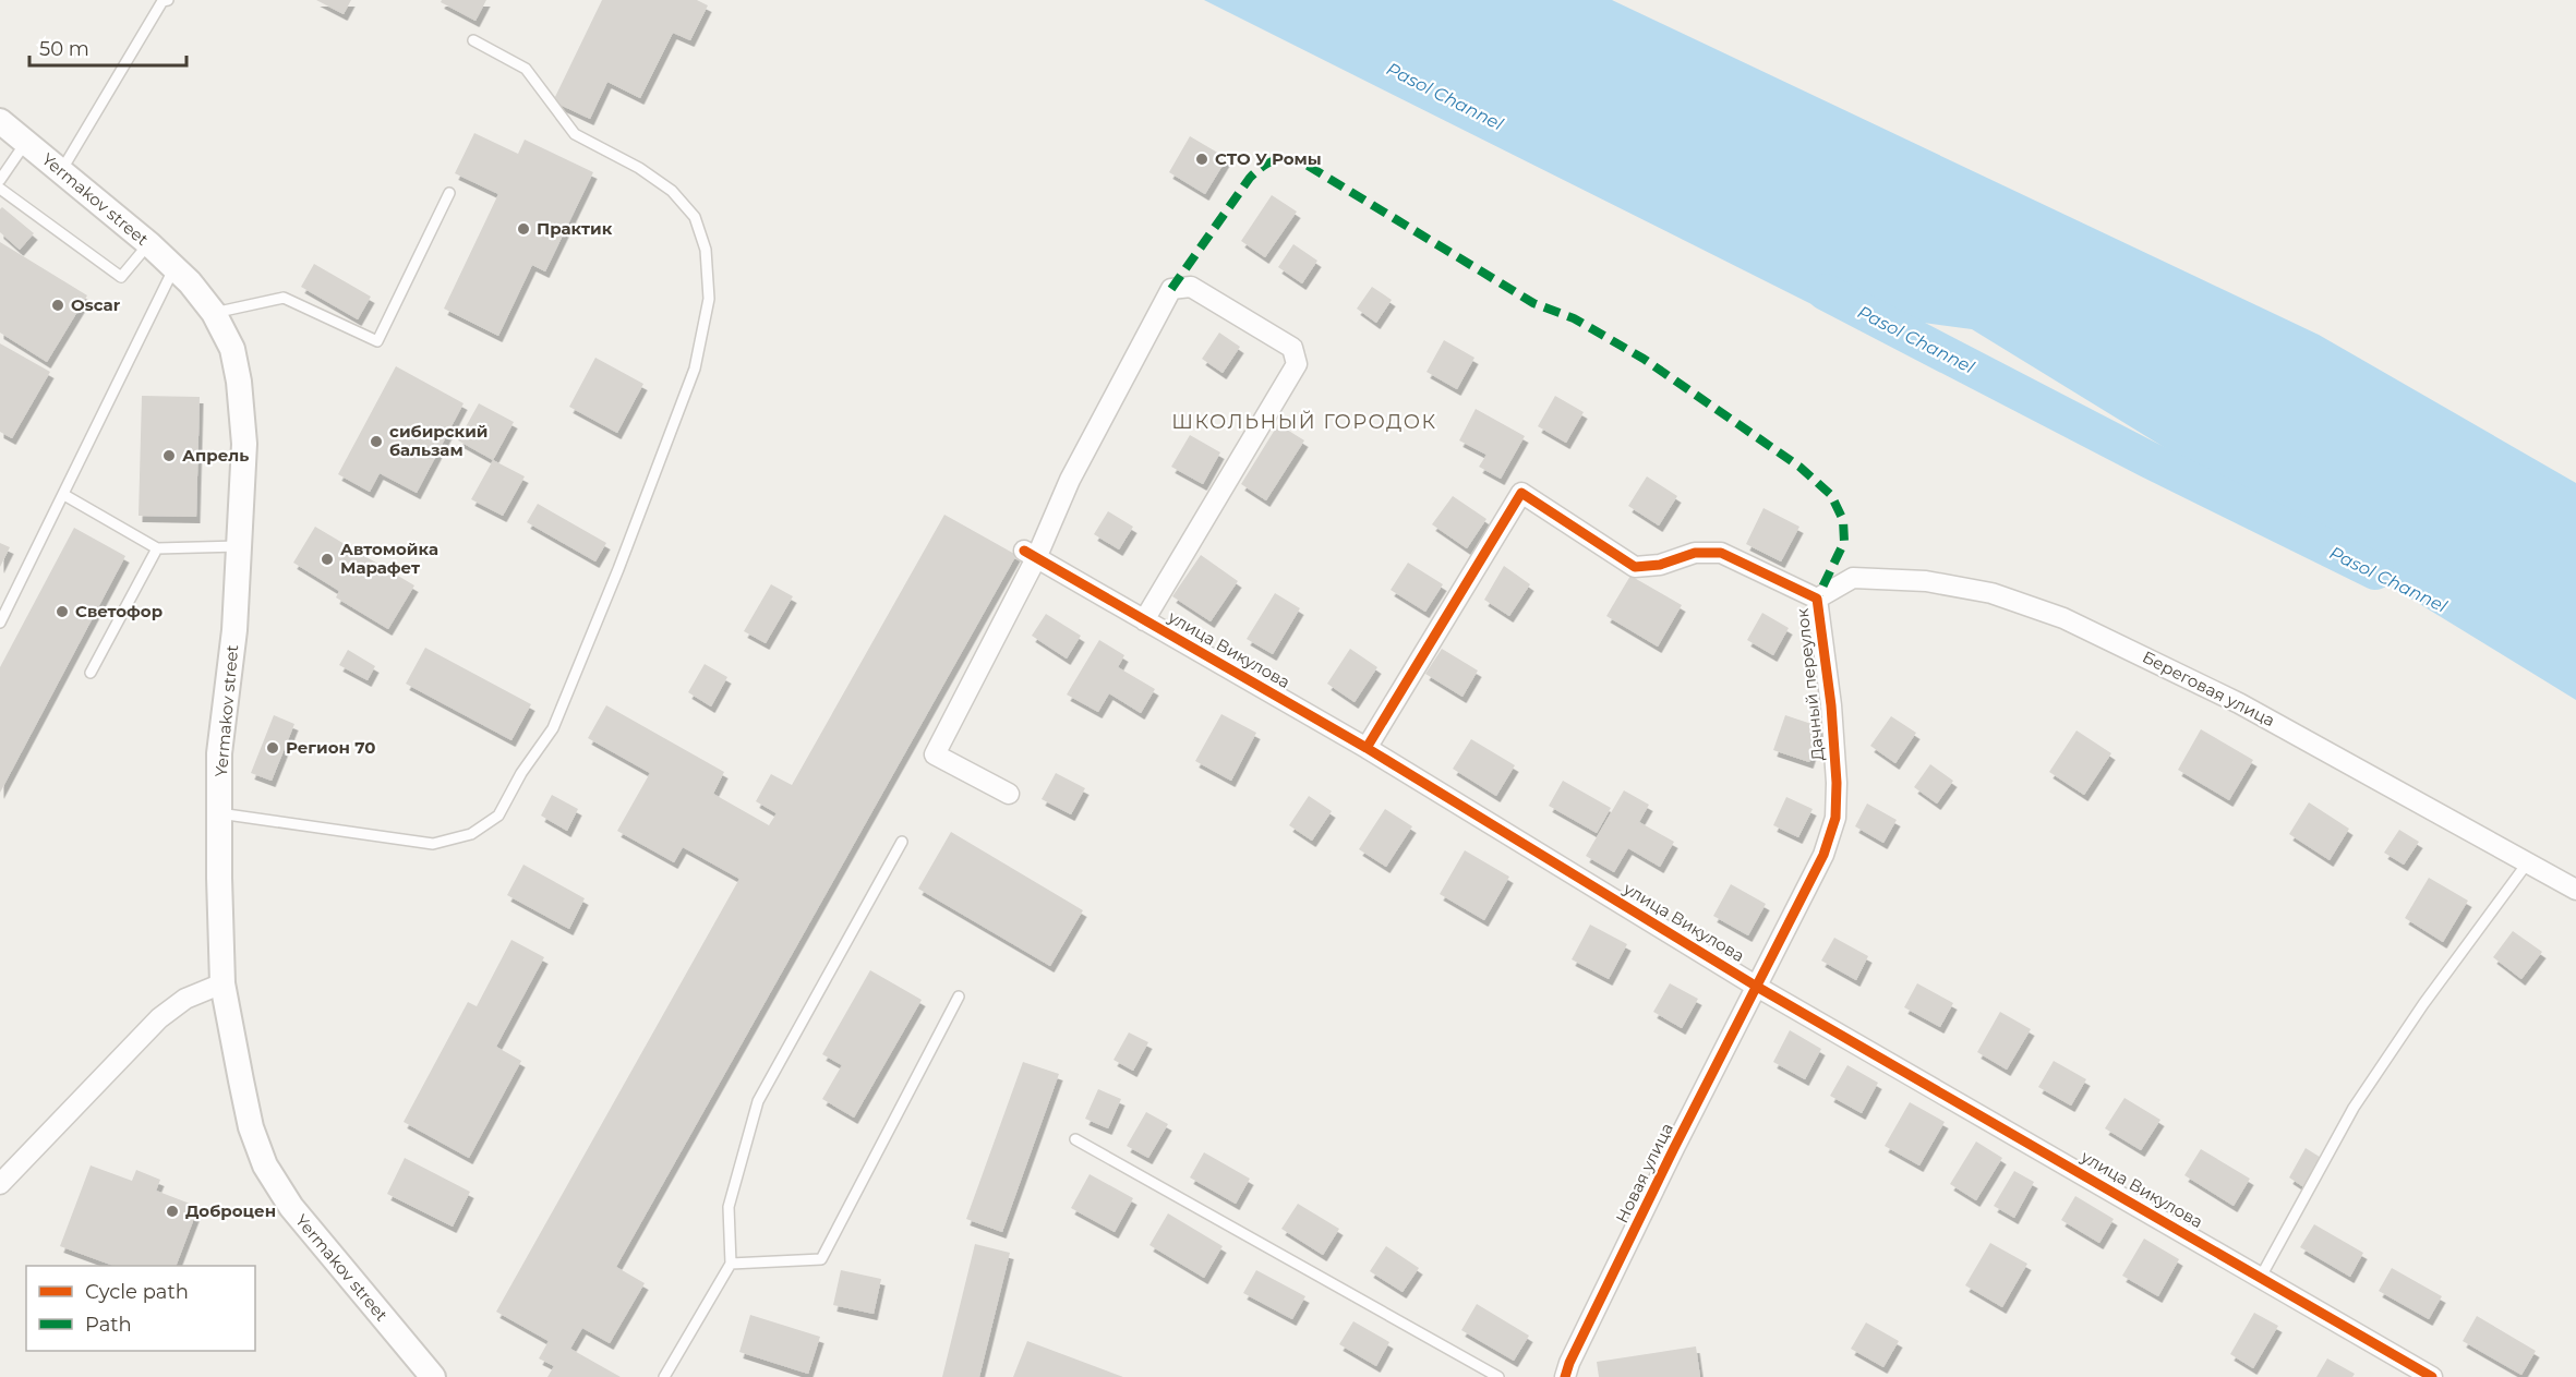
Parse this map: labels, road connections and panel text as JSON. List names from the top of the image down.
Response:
{
  "streets": {
    "street": [
      "Yermakov street",
      "улица Викулова",
      "Дачный переулок",
      "Береговая улица",
      "Новая улица"
    ]
  },
  "crossings": [
    ["улица Викулова", "Дачный переулок"],
    ["улица Викулова", "Новая улица"],
    ["Дачный переулок", "Береговая улица"],
    ["Дачный переулок", "Новая улица"]
  ],
  "districts": ["ШКОЛЬНЫЙ ГОРОДОК"],
  "water": ["Pasol Channel"],
  "places": [
    "СТО У Ромы",
    "Практик",
    "Oscar",
    "сибирский бальзам",
    "Апрель",
    "Автомойка Марафет",
    "Светофор",
    "Регион 70",
    "Доброцен"
  ],
  "legend": ["Cycle path", "Path"],
  "scale_bar": "50 m"
}
